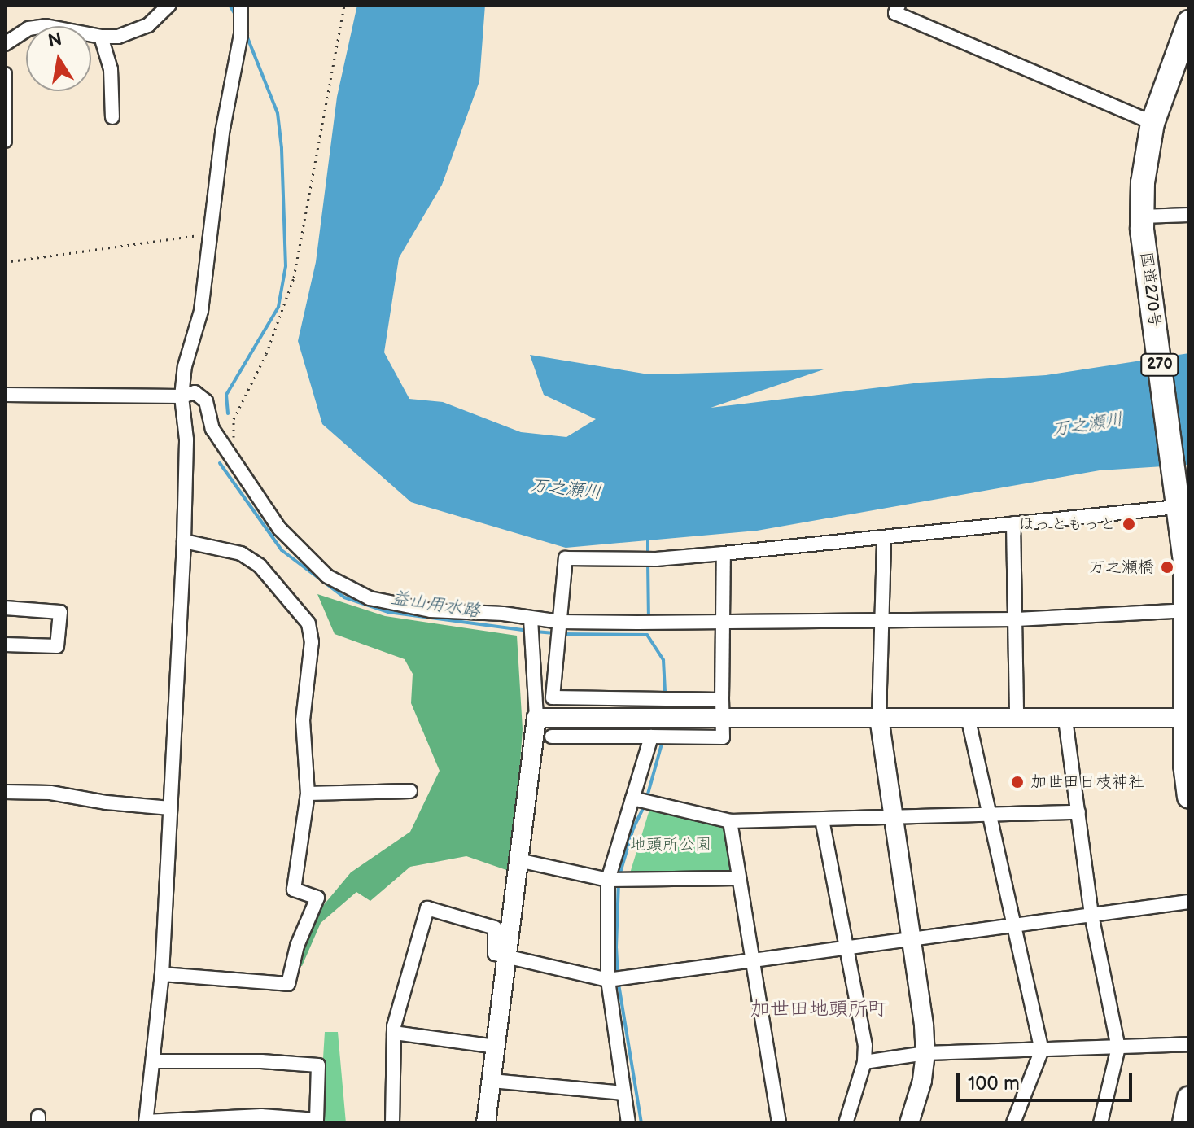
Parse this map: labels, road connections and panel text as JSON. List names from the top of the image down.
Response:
{
  "streets": {
    "highway": ["国道270号", "270"]
  },
  "districts": ["加世田地頭所町"],
  "water": ["万之瀬川", "益山用水路"],
  "parks": ["地頭所公園"],
  "places": ["ほっともっと", "万之瀬橋", "加世田日枝神社"],
  "scale_bar": "100 m",
  "north": "top"
}
